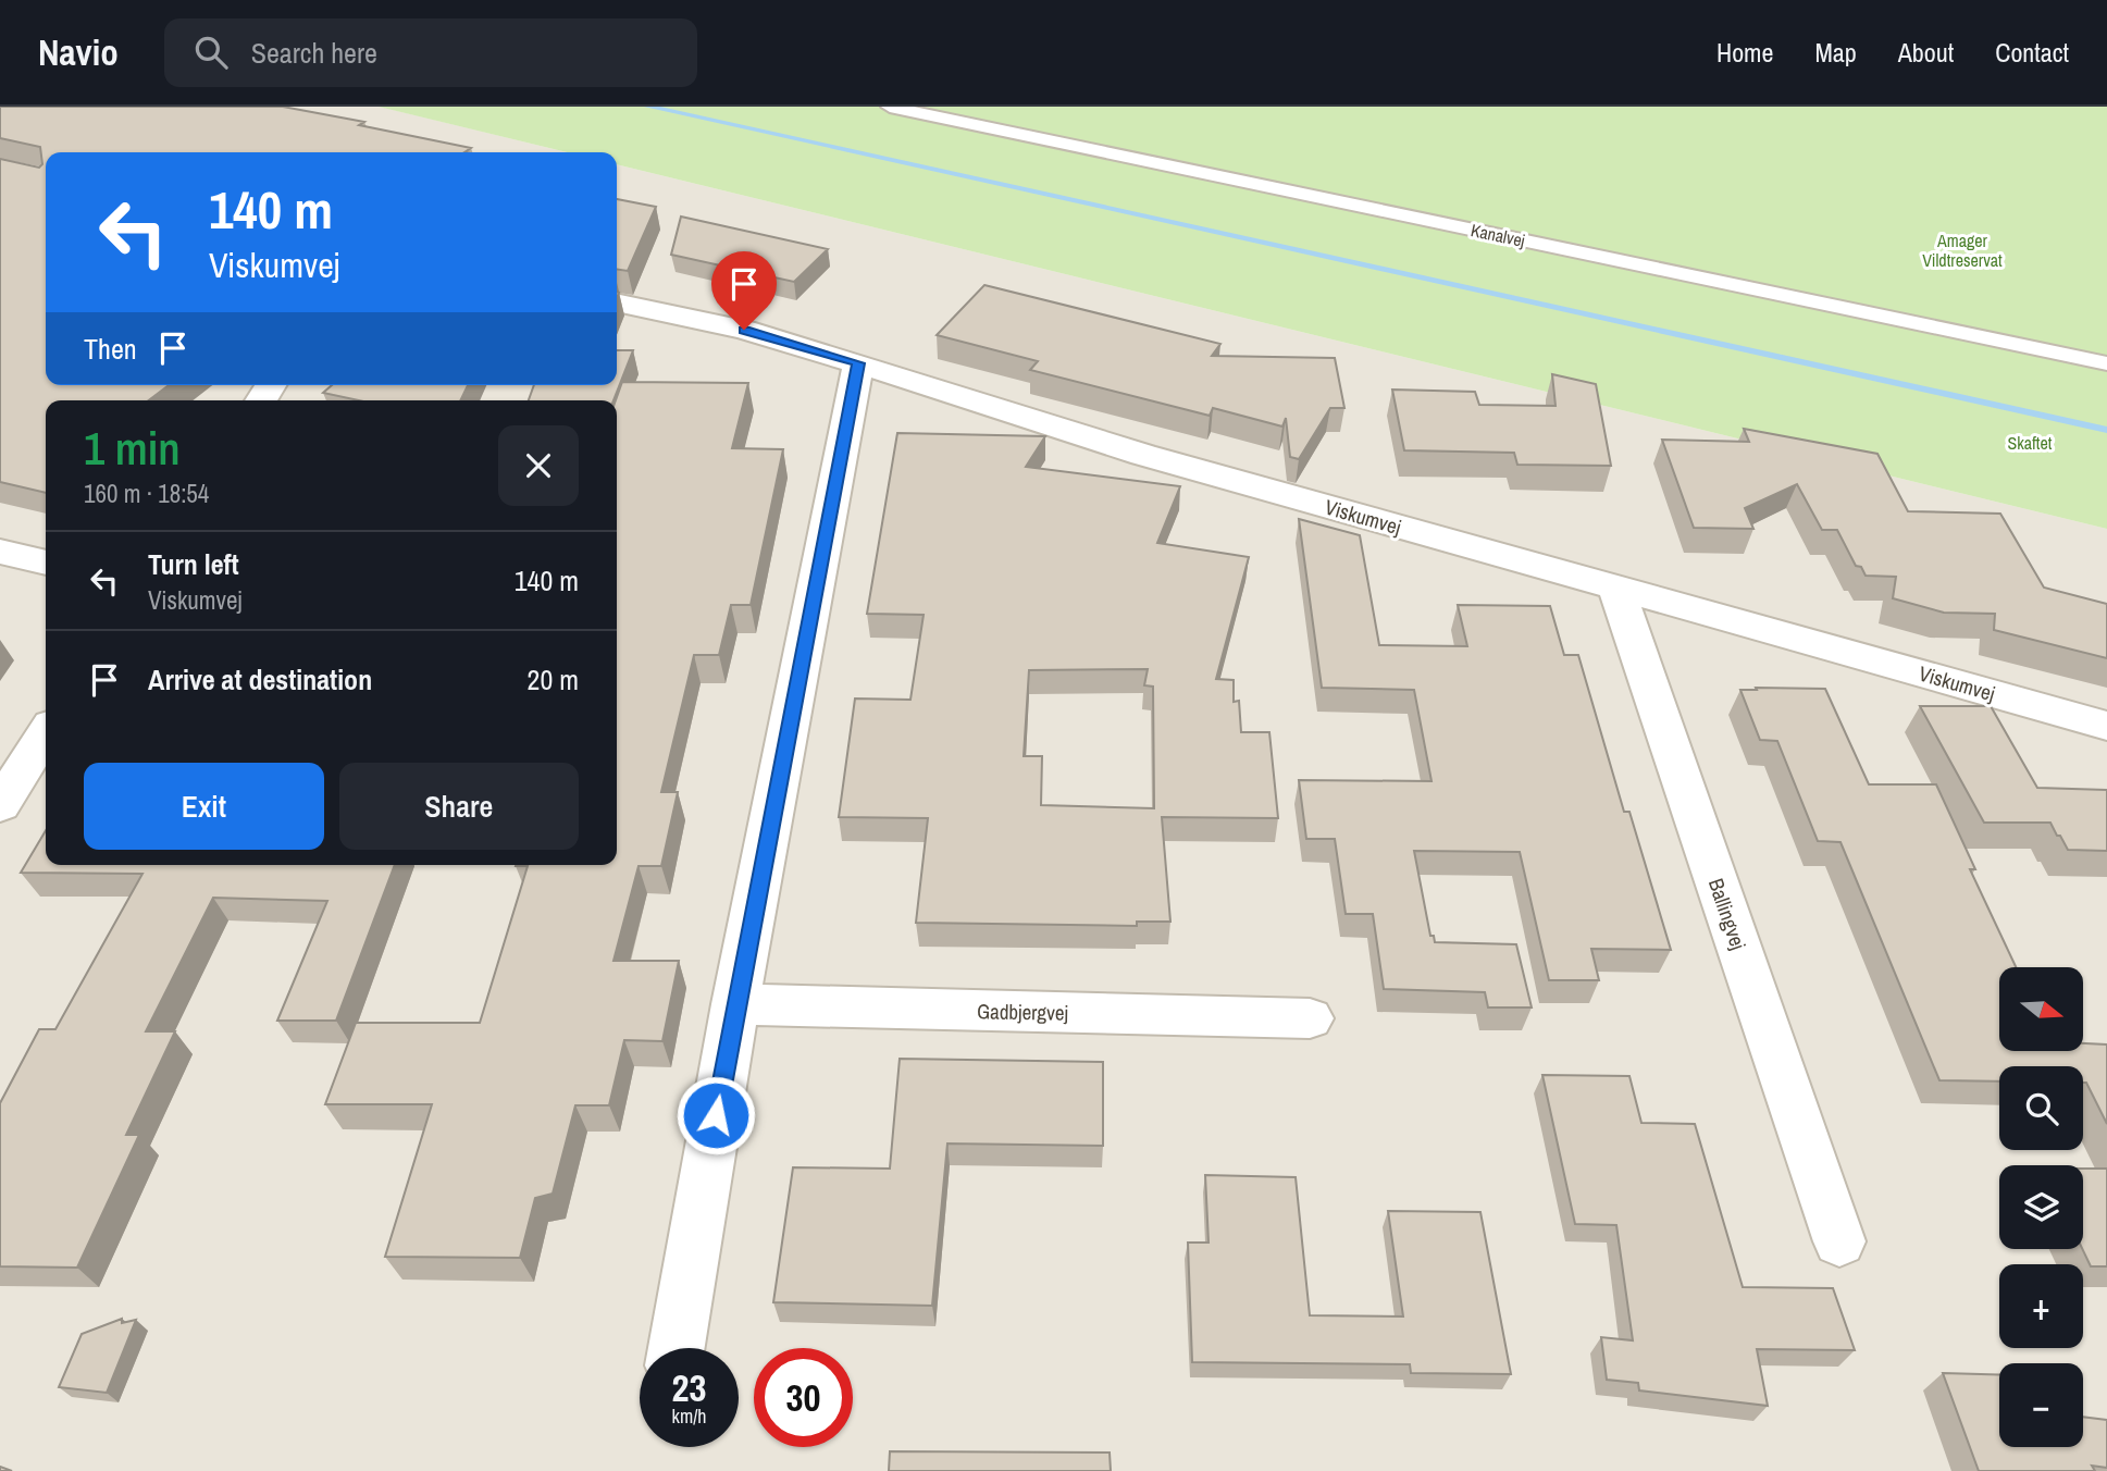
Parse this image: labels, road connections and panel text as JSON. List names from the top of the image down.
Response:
{
  "streets": {
    "street": ["Viskumvej", "Ballingvej", "Gadbjergvej"],
    "lane": ["Kanalvej"]
  },
  "crossings": [
    ["Viskumvej", "Ballingvej"]
  ],
  "parks": ["Amager Vildtreservat", "Skaftet"],
  "north": "right",
  "page": {
    "header": "Navio",
    "search": "Search here",
    "nav": [
      "Home",
      "Map",
      "About",
      "Contact"
    ],
    "turn": ["140 m", "Viskumvej"],
    "then": "Then",
    "heading": ["1 min", "160 m · 18:54"],
    "list": [
      {
        "name": "Turn left",
        "note": "Viskumvej",
        "value": "140 m"
      },
      {
        "name": "Arrive at destination",
        "value": "20 m"
      }
    ],
    "buttons": ["Exit", "Share"],
    "map_buttons": ["+", "−"],
    "speed": "23 km/h",
    "limit": "30"
  }
}
